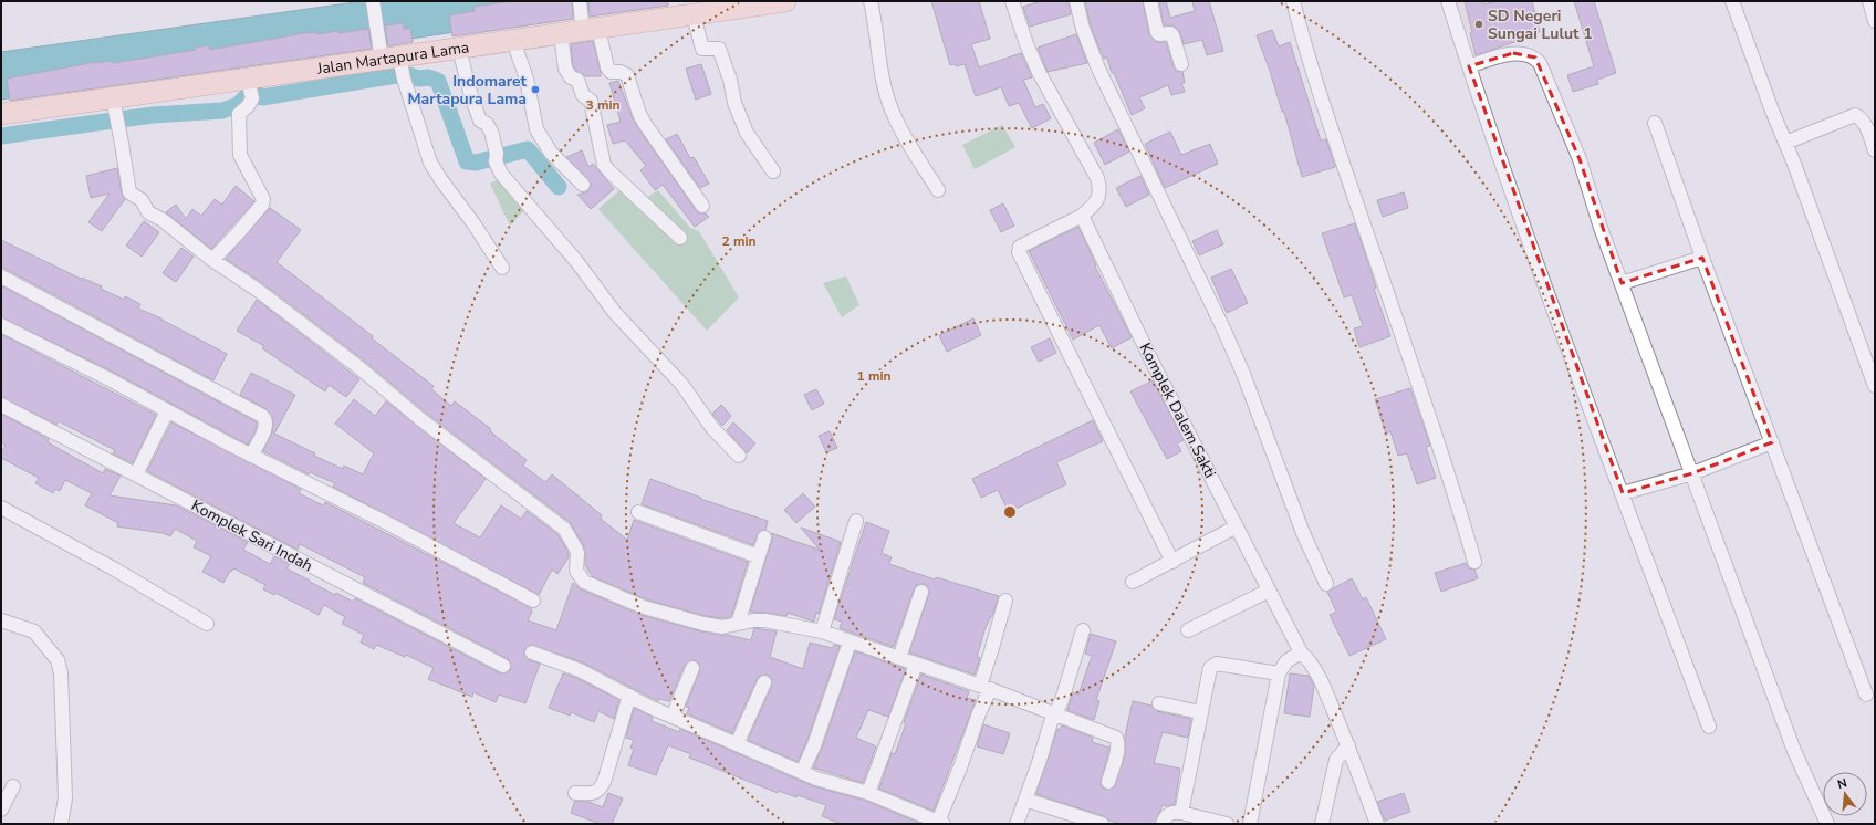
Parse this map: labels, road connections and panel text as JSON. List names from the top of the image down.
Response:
{
  "streets": {
    "main road": ["Jalan Martapura Lama"],
    "street": ["Komplek Dalem Sakti", "Komplek Sari Indah"]
  },
  "places": ["SD Negeri Sungai Lulut 1", "Indomaret Martapura Lama"],
  "north": "top",
  "rings": ["3 min", "2 min", "1 min"]
}
